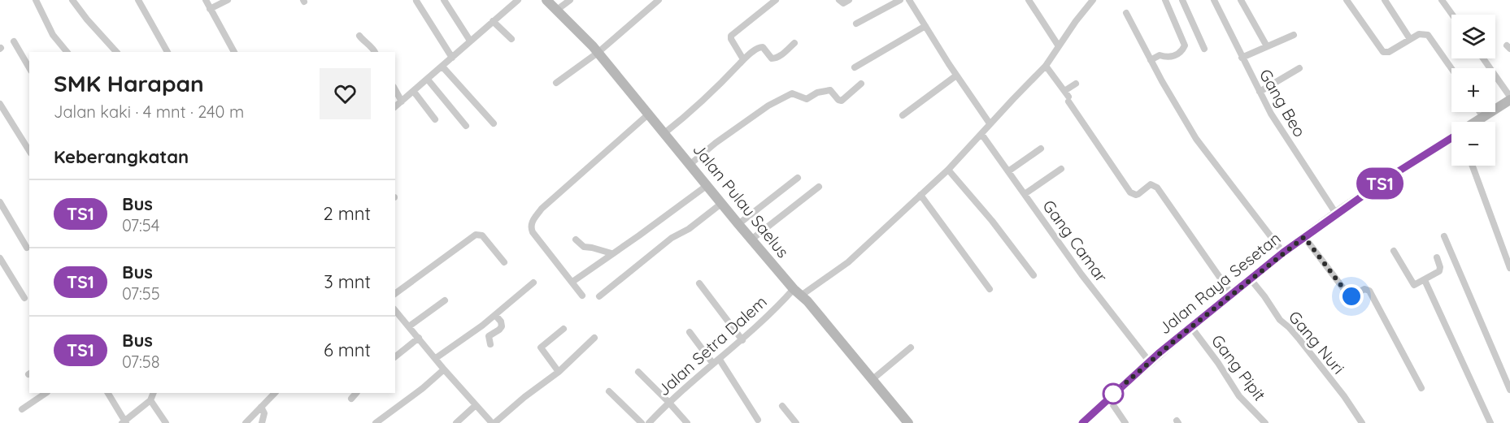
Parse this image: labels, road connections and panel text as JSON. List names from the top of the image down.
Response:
{
  "streets": {
    "street": [
      "Gang Beo",
      "Jalan Pulau Saelus",
      "Gang Camar",
      "Jalan Raya Sesetan",
      "Gang Nuri",
      "Jalan Setra Dalem",
      "Gang Pipit"
    ]
  },
  "crossings": [
    ["Gang Beo", "Jalan Raya Sesetan"],
    ["Jalan Pulau Saelus", "Jalan Setra Dalem"],
    ["Gang Camar", "Jalan Raya Sesetan"],
    ["Gang Camar", "Jalan Setra Dalem"],
    ["Jalan Raya Sesetan", "Gang Nuri"],
    ["Jalan Raya Sesetan", "Gang Pipit"]
  ],
  "lines": ["bus line TS1"],
  "page": {
    "on_map": "TS1",
    "map_buttons": ["+", "−"],
    "heading": [
      ["SMK Harapan", "Jalan kaki · 4 mnt · 240 m"],
      "Keberangkatan"
    ],
    "list": [
      {
        "mark": "TS1",
        "name": "Bus",
        "note": "07:54",
        "value": "2 mnt"
      },
      {
        "mark": "TS1",
        "name": "Bus",
        "note": "07:55",
        "value": "3 mnt"
      },
      {
        "mark": "TS1",
        "name": "Bus",
        "note": "07:58",
        "value": "6 mnt"
      }
    ]
  }
}
